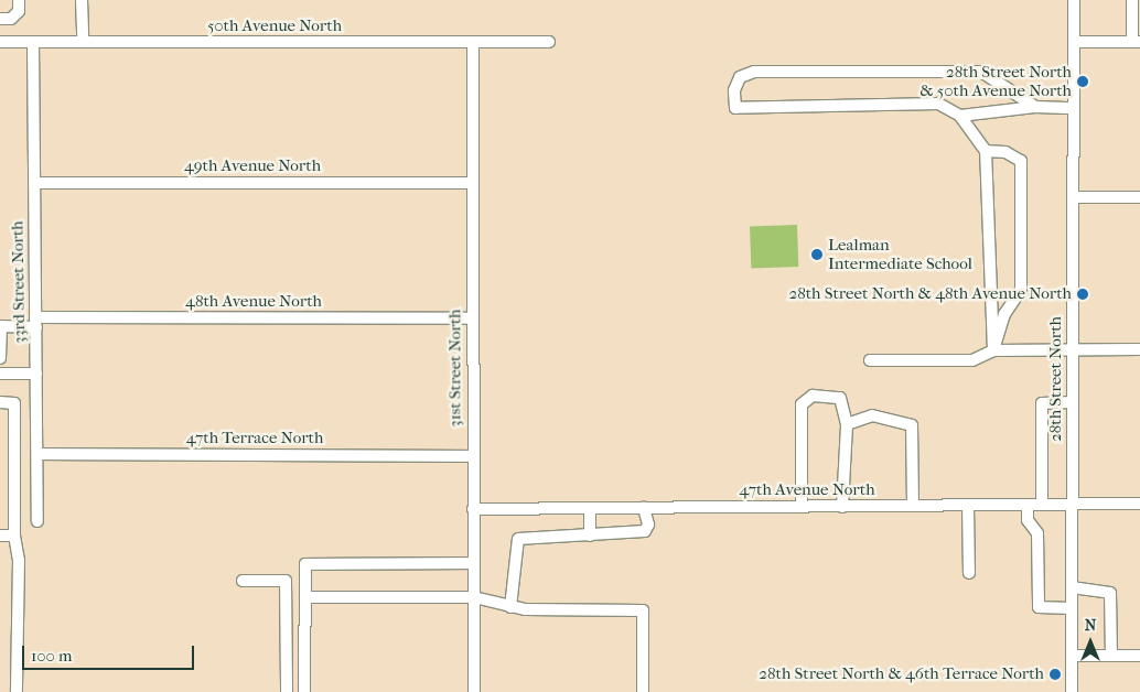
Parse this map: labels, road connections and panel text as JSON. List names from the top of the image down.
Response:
{
  "streets": {
    "street": [
      "50th Avenue North",
      "49th Avenue North",
      "33rd Street North",
      "48th Avenue North",
      "31st Street North",
      "28th Street North",
      "47th Terrace North",
      "47th Avenue North"
    ]
  },
  "crossings": [
    ["50th Avenue North", "33rd Street North"],
    ["50th Avenue North", "31st Street North"],
    ["49th Avenue North", "33rd Street North"],
    ["49th Avenue North", "31st Street North"],
    ["33rd Street North", "48th Avenue North"],
    ["33rd Street North", "47th Terrace North"],
    ["48th Avenue North", "31st Street North"],
    ["31st Street North", "47th Terrace North"],
    ["31st Street North", "47th Avenue North"],
    ["28th Street North", "47th Avenue North"]
  ],
  "places": [
    "28th Street North & 50th Avenue North",
    "Lealman Intermediate School",
    "28th Street North & 48th Avenue North",
    "28th Street North & 46th Terrace North"
  ],
  "scale_bar": "100 m",
  "north": "top"
}
